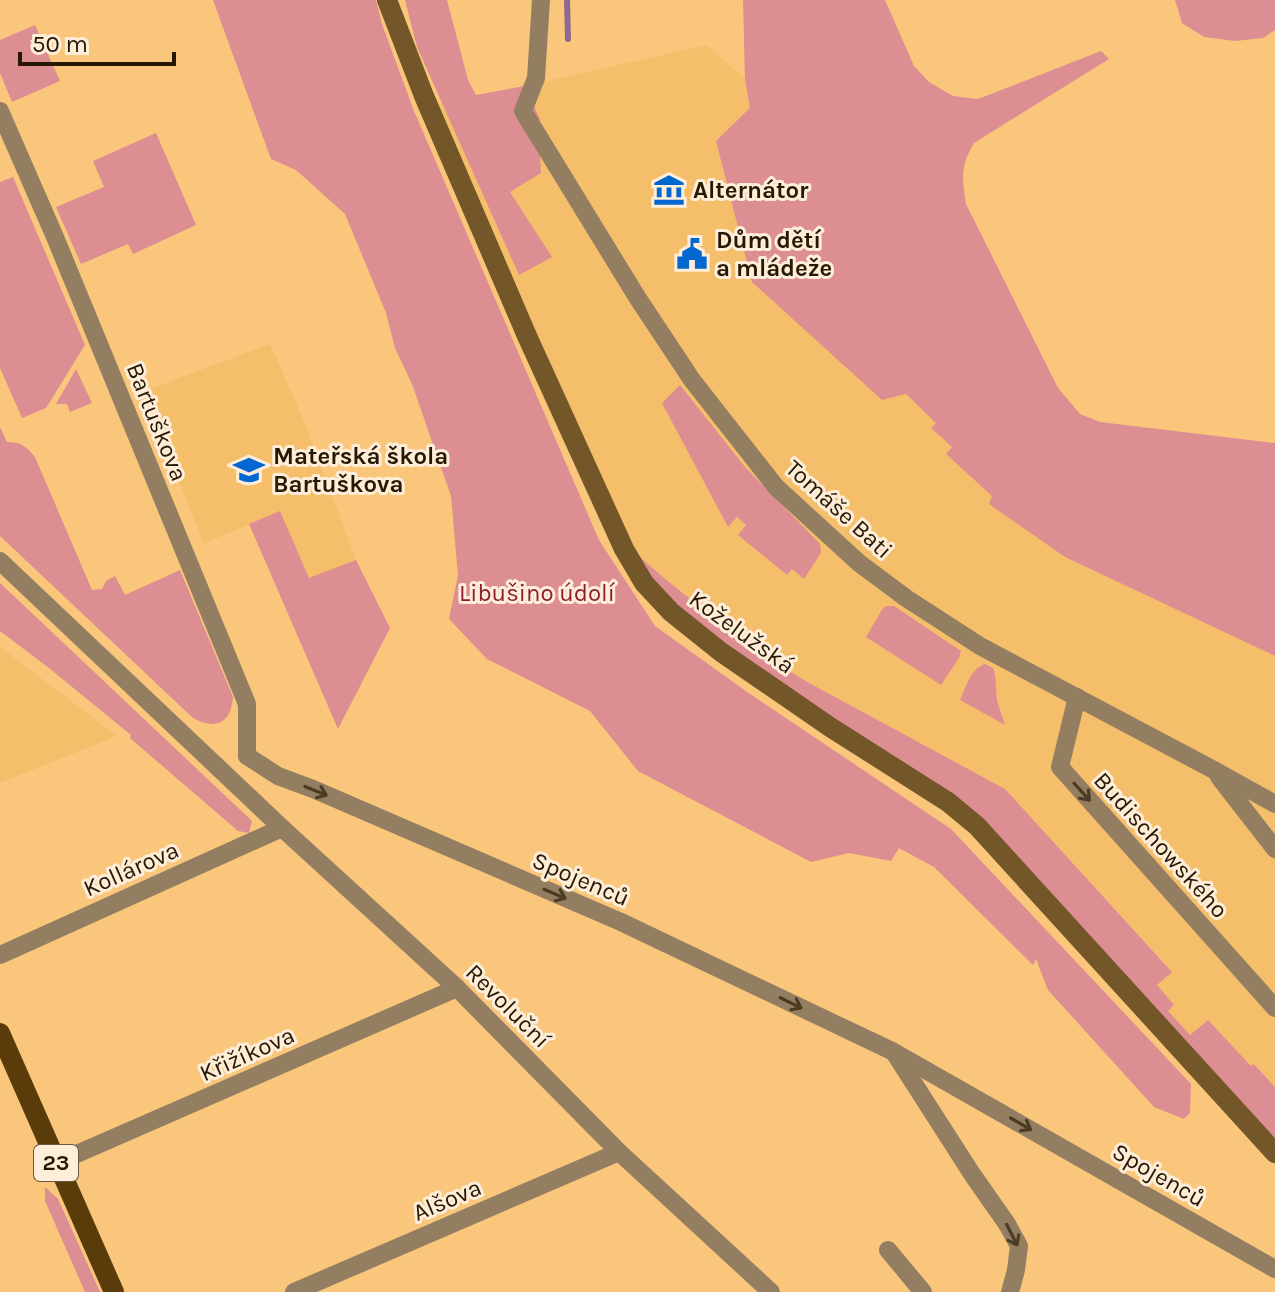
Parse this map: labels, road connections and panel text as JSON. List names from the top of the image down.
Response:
{
  "streets": {
    "main road": ["Koželužská", "23"],
    "street": [
      "Bartuškova",
      "Tomáše Bati",
      "Budischowského",
      "Kollárova",
      "Spojenců",
      "Revoluční",
      "Křižíkova",
      "Alšova"
    ]
  },
  "crossings": [
    ["Bartuškova", "Spojenců"],
    ["Tomáše Bati", "Budischowského"],
    ["Kollárova", "Revoluční"],
    ["Revoluční", "Křižíkova"],
    ["Revoluční", "Alšova"],
    ["Křižíkova", "23"]
  ],
  "one_way": ["Budischowského", "Spojenců"],
  "parks": ["Libušino údolí"],
  "places": {
    "museum": ["Alternátor"],
    "public building": ["Dům dětí a mládeže"],
    "school or university": ["Mateřská škola Bartuškova"]
  },
  "scale_bar": "50 m"
}
